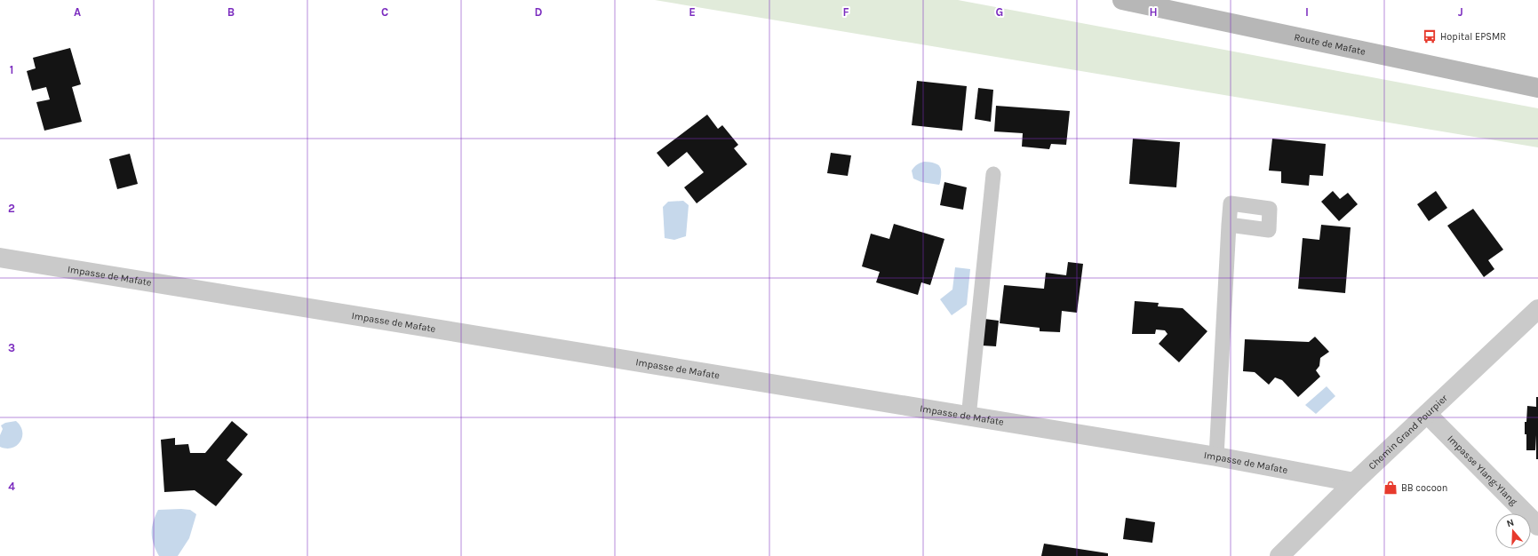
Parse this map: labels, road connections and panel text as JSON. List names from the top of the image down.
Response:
{
  "streets": {
    "main road": ["Route de Mafate"],
    "street": ["Impasse de Mafate", "Chemin Grand Pourpier", "Impasse Ylang-Ylang"]
  },
  "crossings": [
    ["Impasse de Mafate", "Chemin Grand Pourpier"],
    ["Chemin Grand Pourpier", "Impasse Ylang-Ylang"]
  ],
  "places": {
    "bus stop": ["Hopital EPSMR"],
    "shop": ["BB cocoon"]
  },
  "north": "top",
  "grid": {
    "columns": [
      "A",
      "B",
      "C",
      "D",
      "E",
      "F",
      "G",
      "H",
      "I",
      "J"
    ],
    "rows": [
      "1",
      "2",
      "3",
      "4"
    ]
  }
}
